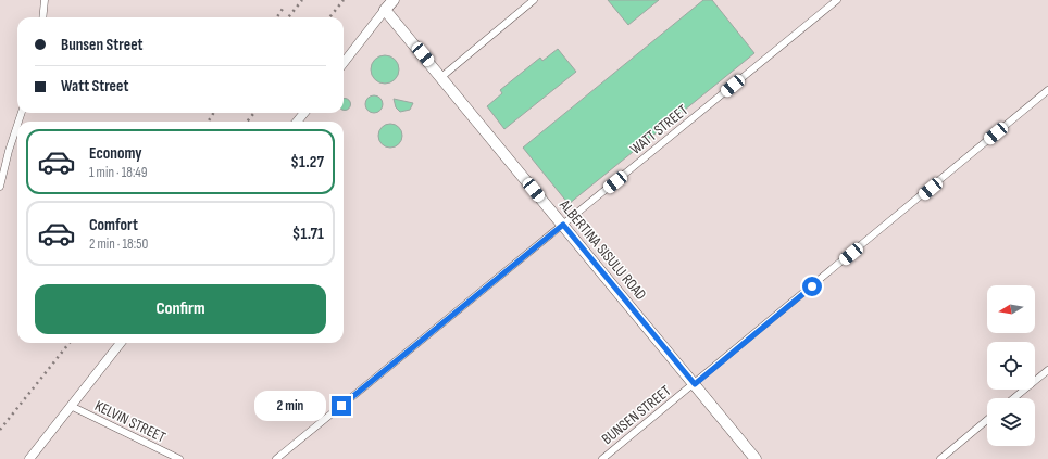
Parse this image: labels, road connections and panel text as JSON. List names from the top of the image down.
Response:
{
  "streets": {
    "main road": ["ALBERTINA SISULU ROAD"],
    "street": ["WATT STREET", "BUNSEN STREET", "KELVIN STREET"]
  },
  "crossings": [
    ["WATT STREET", "ALBERTINA SISULU ROAD"],
    ["ALBERTINA SISULU ROAD", "BUNSEN STREET"]
  ],
  "north": "left",
  "page": {
    "banner": ["Bunsen Street", "Watt Street"],
    "list": [
      {
        "name": "Economy",
        "note": "1 min · 18:49",
        "value": "$1.27"
      },
      {
        "name": "Comfort",
        "note": "2 min · 18:50",
        "value": "$1.71"
      }
    ],
    "buttons": "Confirm",
    "bubble": "2 min"
  }
}
